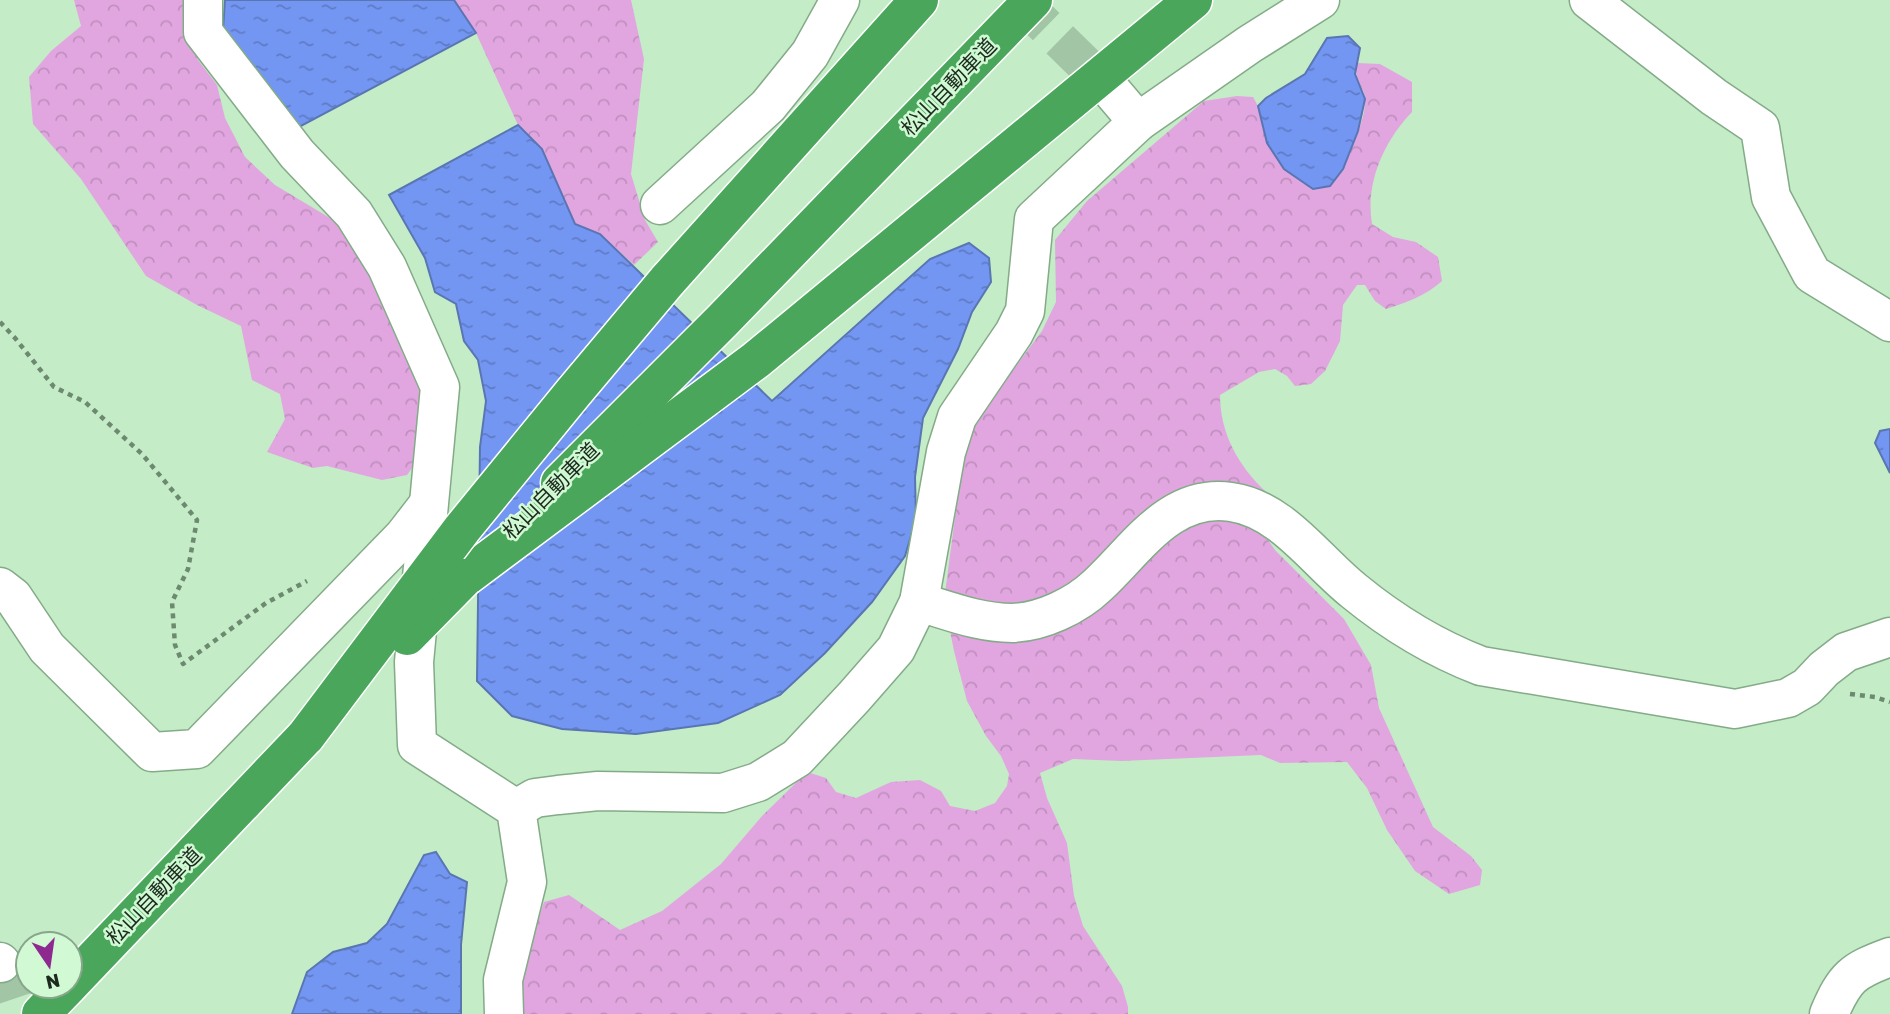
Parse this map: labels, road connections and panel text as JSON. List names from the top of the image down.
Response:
{
  "streets": {
    "highway": ["松山自動車道"]
  },
  "north": "bottom"
}
